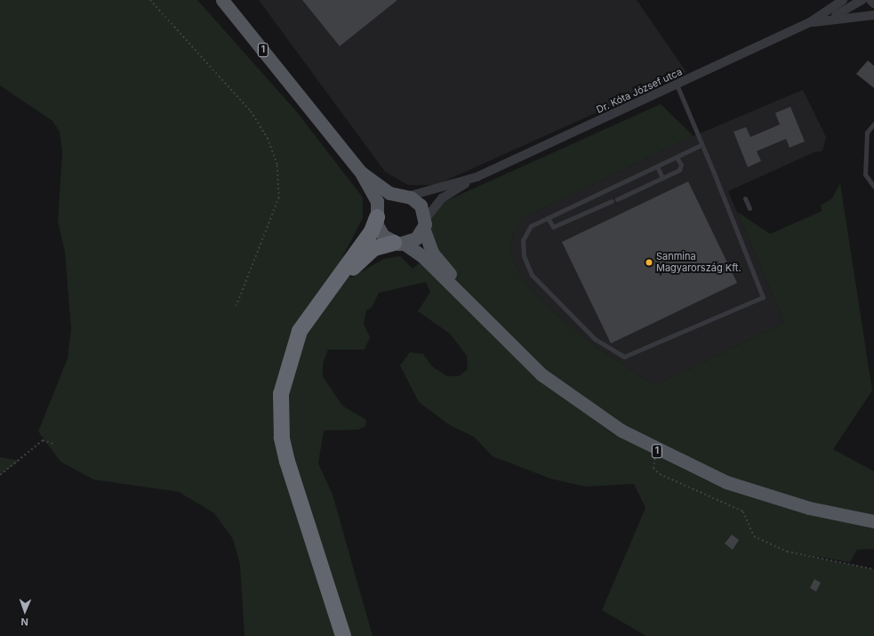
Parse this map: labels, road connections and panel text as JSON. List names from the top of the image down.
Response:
{
  "streets": {
    "main road": ["1"],
    "street": ["Dr. Kóta József utca"]
  },
  "places": ["Sanmina Magyarország Kft."],
  "north": "bottom"
}
